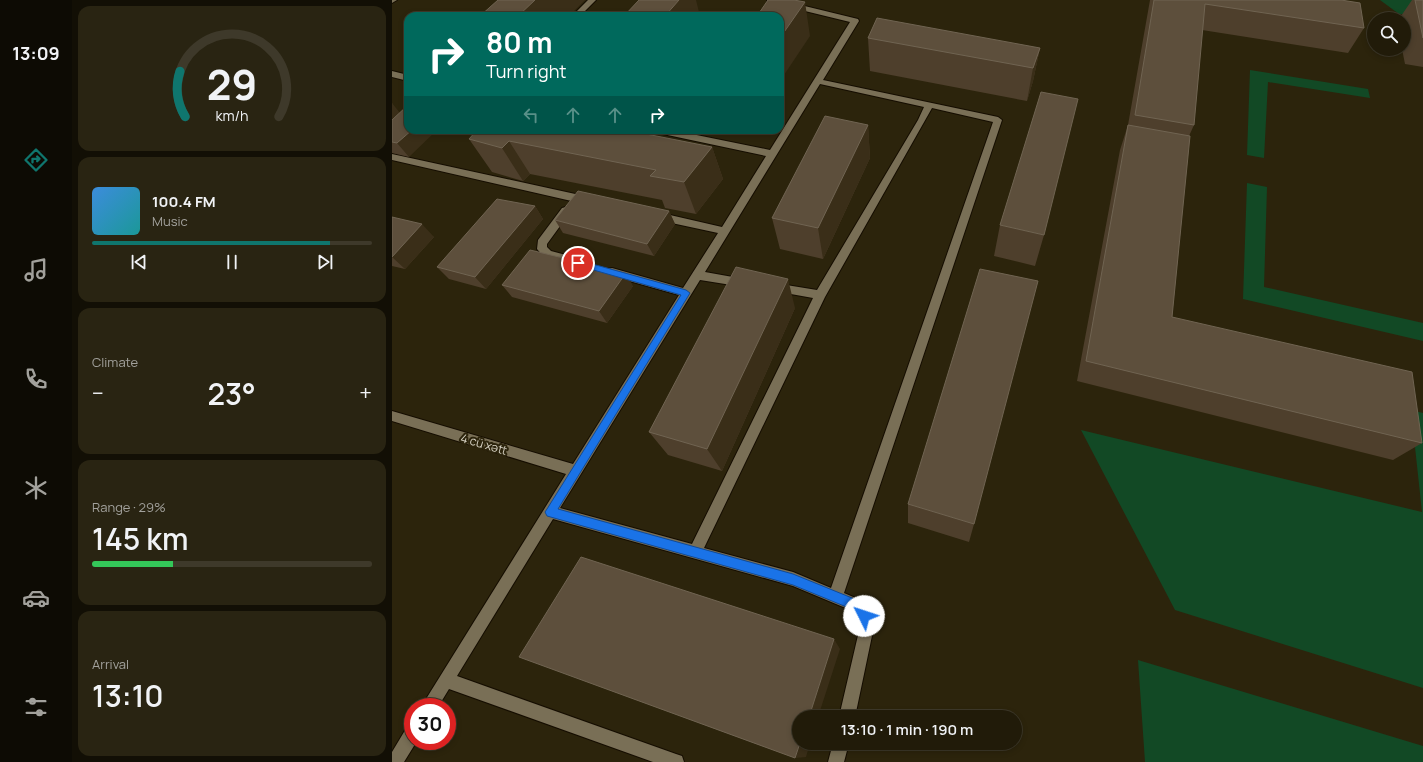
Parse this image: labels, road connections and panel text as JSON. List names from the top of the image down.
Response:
{
  "streets": {
    "street": ["4 cü xətt"]
  },
  "page": {
    "tabs": "13:09",
    "turn": ["80 m", "Turn right"],
    "song": ["100.4 FM", "Music"],
    "tile": [
      "Climate",
      ["Range · 29%", "145 km"],
      ["Arrival", "13:10"]
    ],
    "heat": ["−", "23°", "+"],
    "limit": "30",
    "trip": "13:10 · 1 min · 190 m",
    "gauge": ["29", "km/h"]
  }
}
